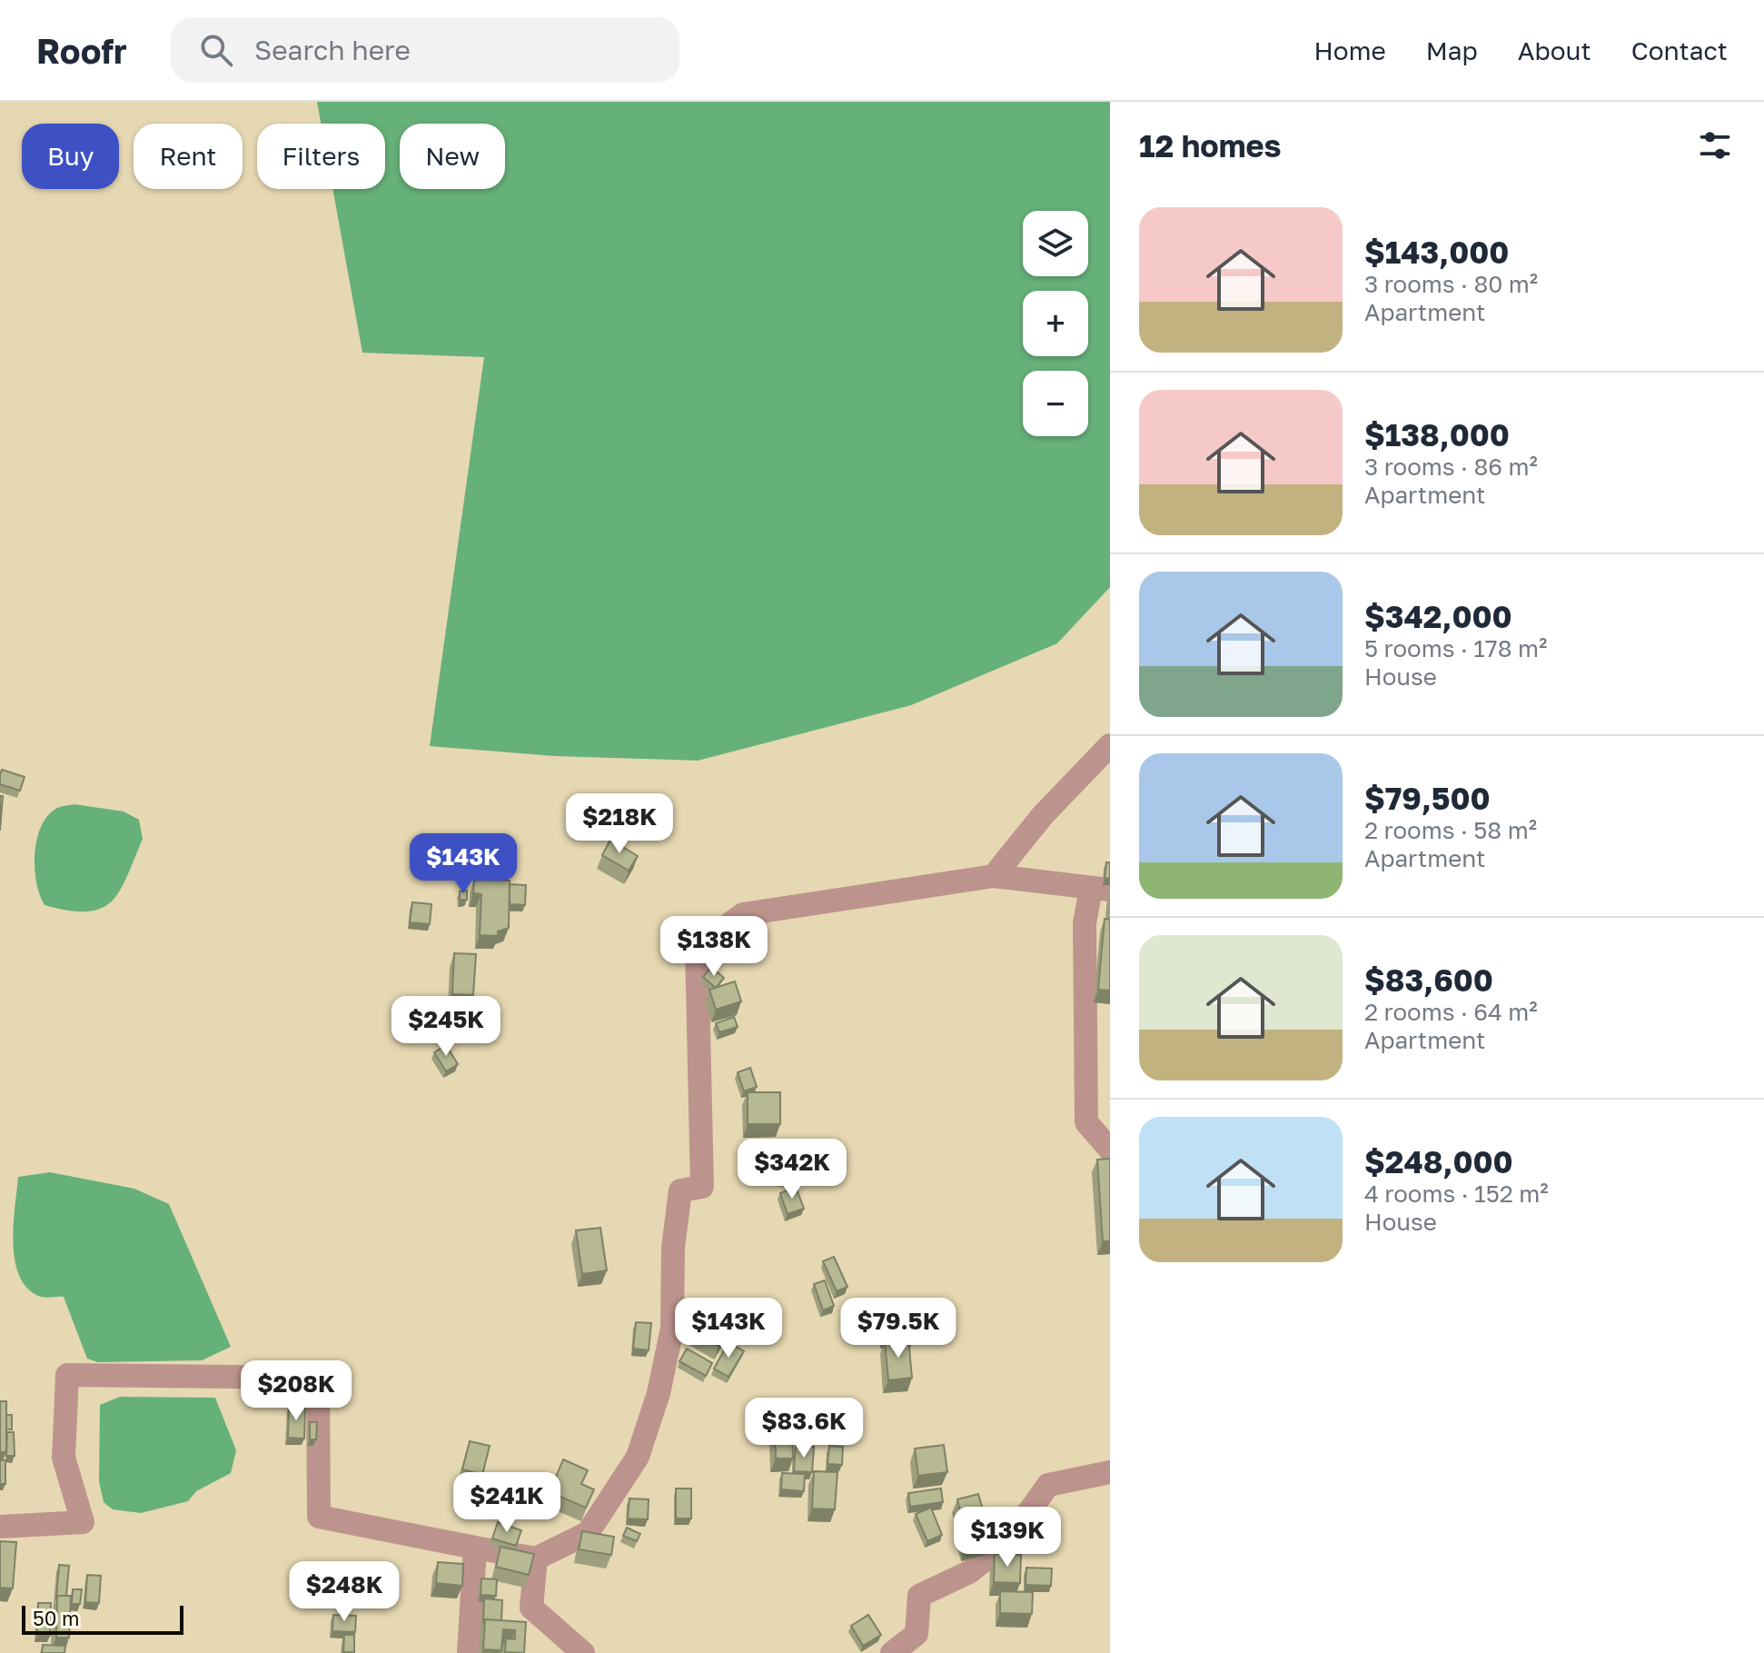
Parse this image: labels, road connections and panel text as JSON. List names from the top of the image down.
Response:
{
  "scale_bar": "50 m",
  "page": {
    "header": "Roofr",
    "search": "Search here",
    "nav": [
      "Home",
      "Map",
      "About",
      "Contact"
    ],
    "heading": "12 homes",
    "chip": [
      "Buy",
      "Rent",
      "Filters",
      "New"
    ],
    "list": [
      {
        "name": "$143,000",
        "note": "3 rooms · 80 m² · Apartment"
      },
      {
        "name": "$138,000",
        "note": "3 rooms · 86 m² · Apartment"
      },
      {
        "name": "$342,000",
        "note": "5 rooms · 178 m² · House"
      },
      {
        "name": "$79,500",
        "note": "2 rooms · 58 m² · Apartment"
      },
      {
        "name": "$83,600",
        "note": "2 rooms · 64 m² · Apartment"
      },
      {
        "name": "$248,000",
        "note": "4 rooms · 152 m² · House"
      }
    ],
    "map_buttons": ["+", "−"],
    "price": [
      "$218K",
      "$143K",
      "$138K",
      "$245K",
      "$342K",
      "$143K",
      "$79.5K",
      "$208K",
      "$83.6K",
      "$241K",
      "$139K",
      "$248K"
    ],
    "scale": "50 m"
  }
}
